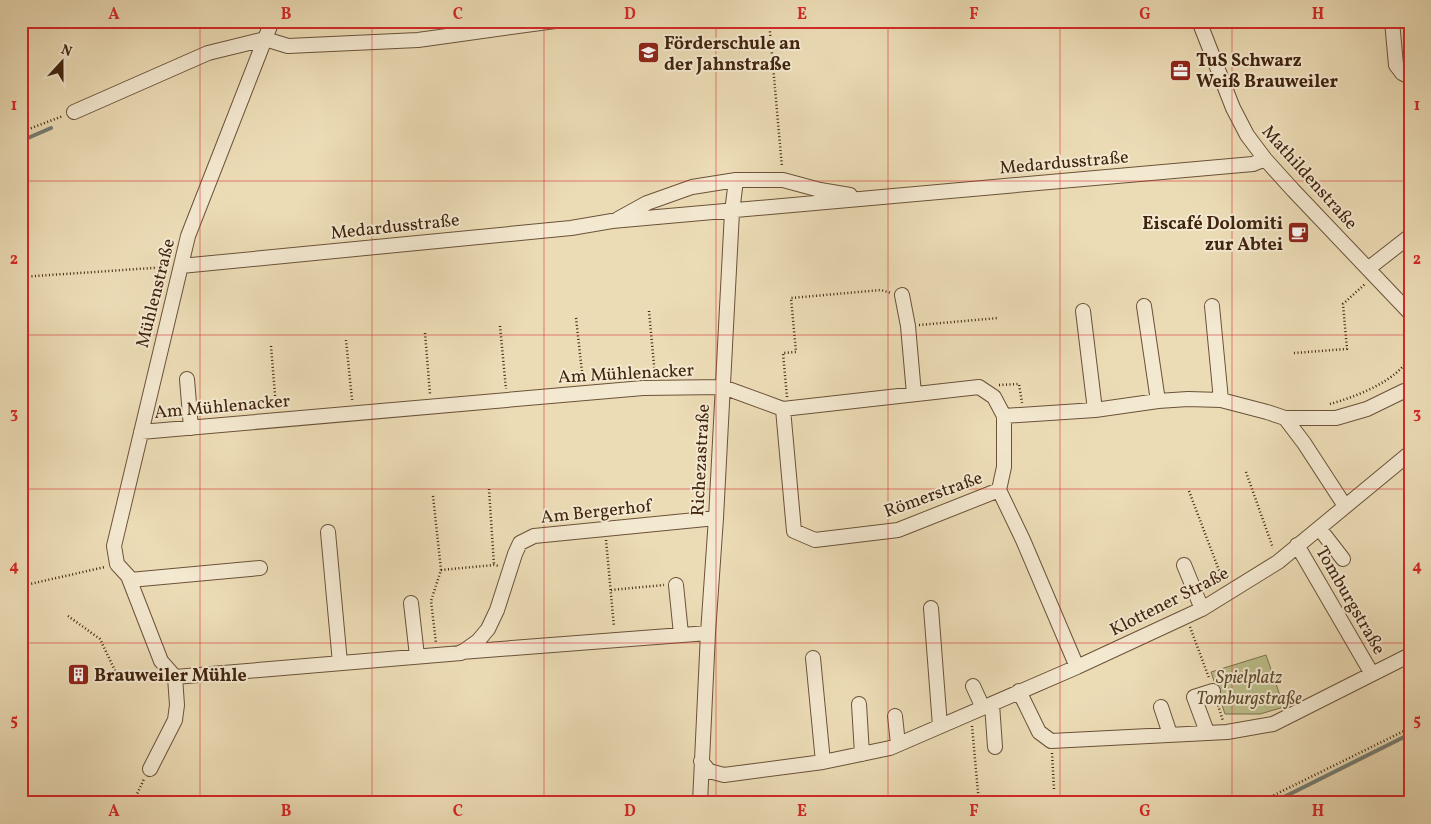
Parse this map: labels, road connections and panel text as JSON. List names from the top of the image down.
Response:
{
  "streets": {
    "street": [
      "Medardusstraße",
      "Mathildenstraße",
      "Mühlenstraße",
      "Am Mühlenacker",
      "Richezastraße",
      "Römerstraße",
      "Am Bergerhof",
      "Tomburgstraße",
      "Klottener Straße"
    ]
  },
  "crossings": [
    ["Medardusstraße", "Mathildenstraße"],
    ["Medardusstraße", "Mühlenstraße"],
    ["Medardusstraße", "Richezastraße"],
    ["Mühlenstraße", "Am Mühlenacker"],
    ["Am Mühlenacker", "Richezastraße"],
    ["Am Mühlenacker", "Römerstraße"],
    ["Richezastraße", "Am Bergerhof"],
    ["Richezastraße", "Klottener Straße"],
    ["Römerstraße", "Klottener Straße"],
    ["Tomburgstraße", "Klottener Straße"]
  ],
  "parks": ["Spielplatz Tomburgstraße"],
  "places": {
    "school or university": ["Förderschule an der Jahnstraße"],
    "office": ["TuS Schwarz Weiß Brauweiler"],
    "cafe": ["Eiscafé Dolomiti zur Abtei"],
    "building": ["Brauweiler Mühle"]
  },
  "north": "top",
  "grid": {
    "columns": [
      "A",
      "B",
      "C",
      "D",
      "E",
      "F",
      "G",
      "H"
    ],
    "rows": [
      "1",
      "2",
      "3",
      "4",
      "5"
    ]
  }
}
